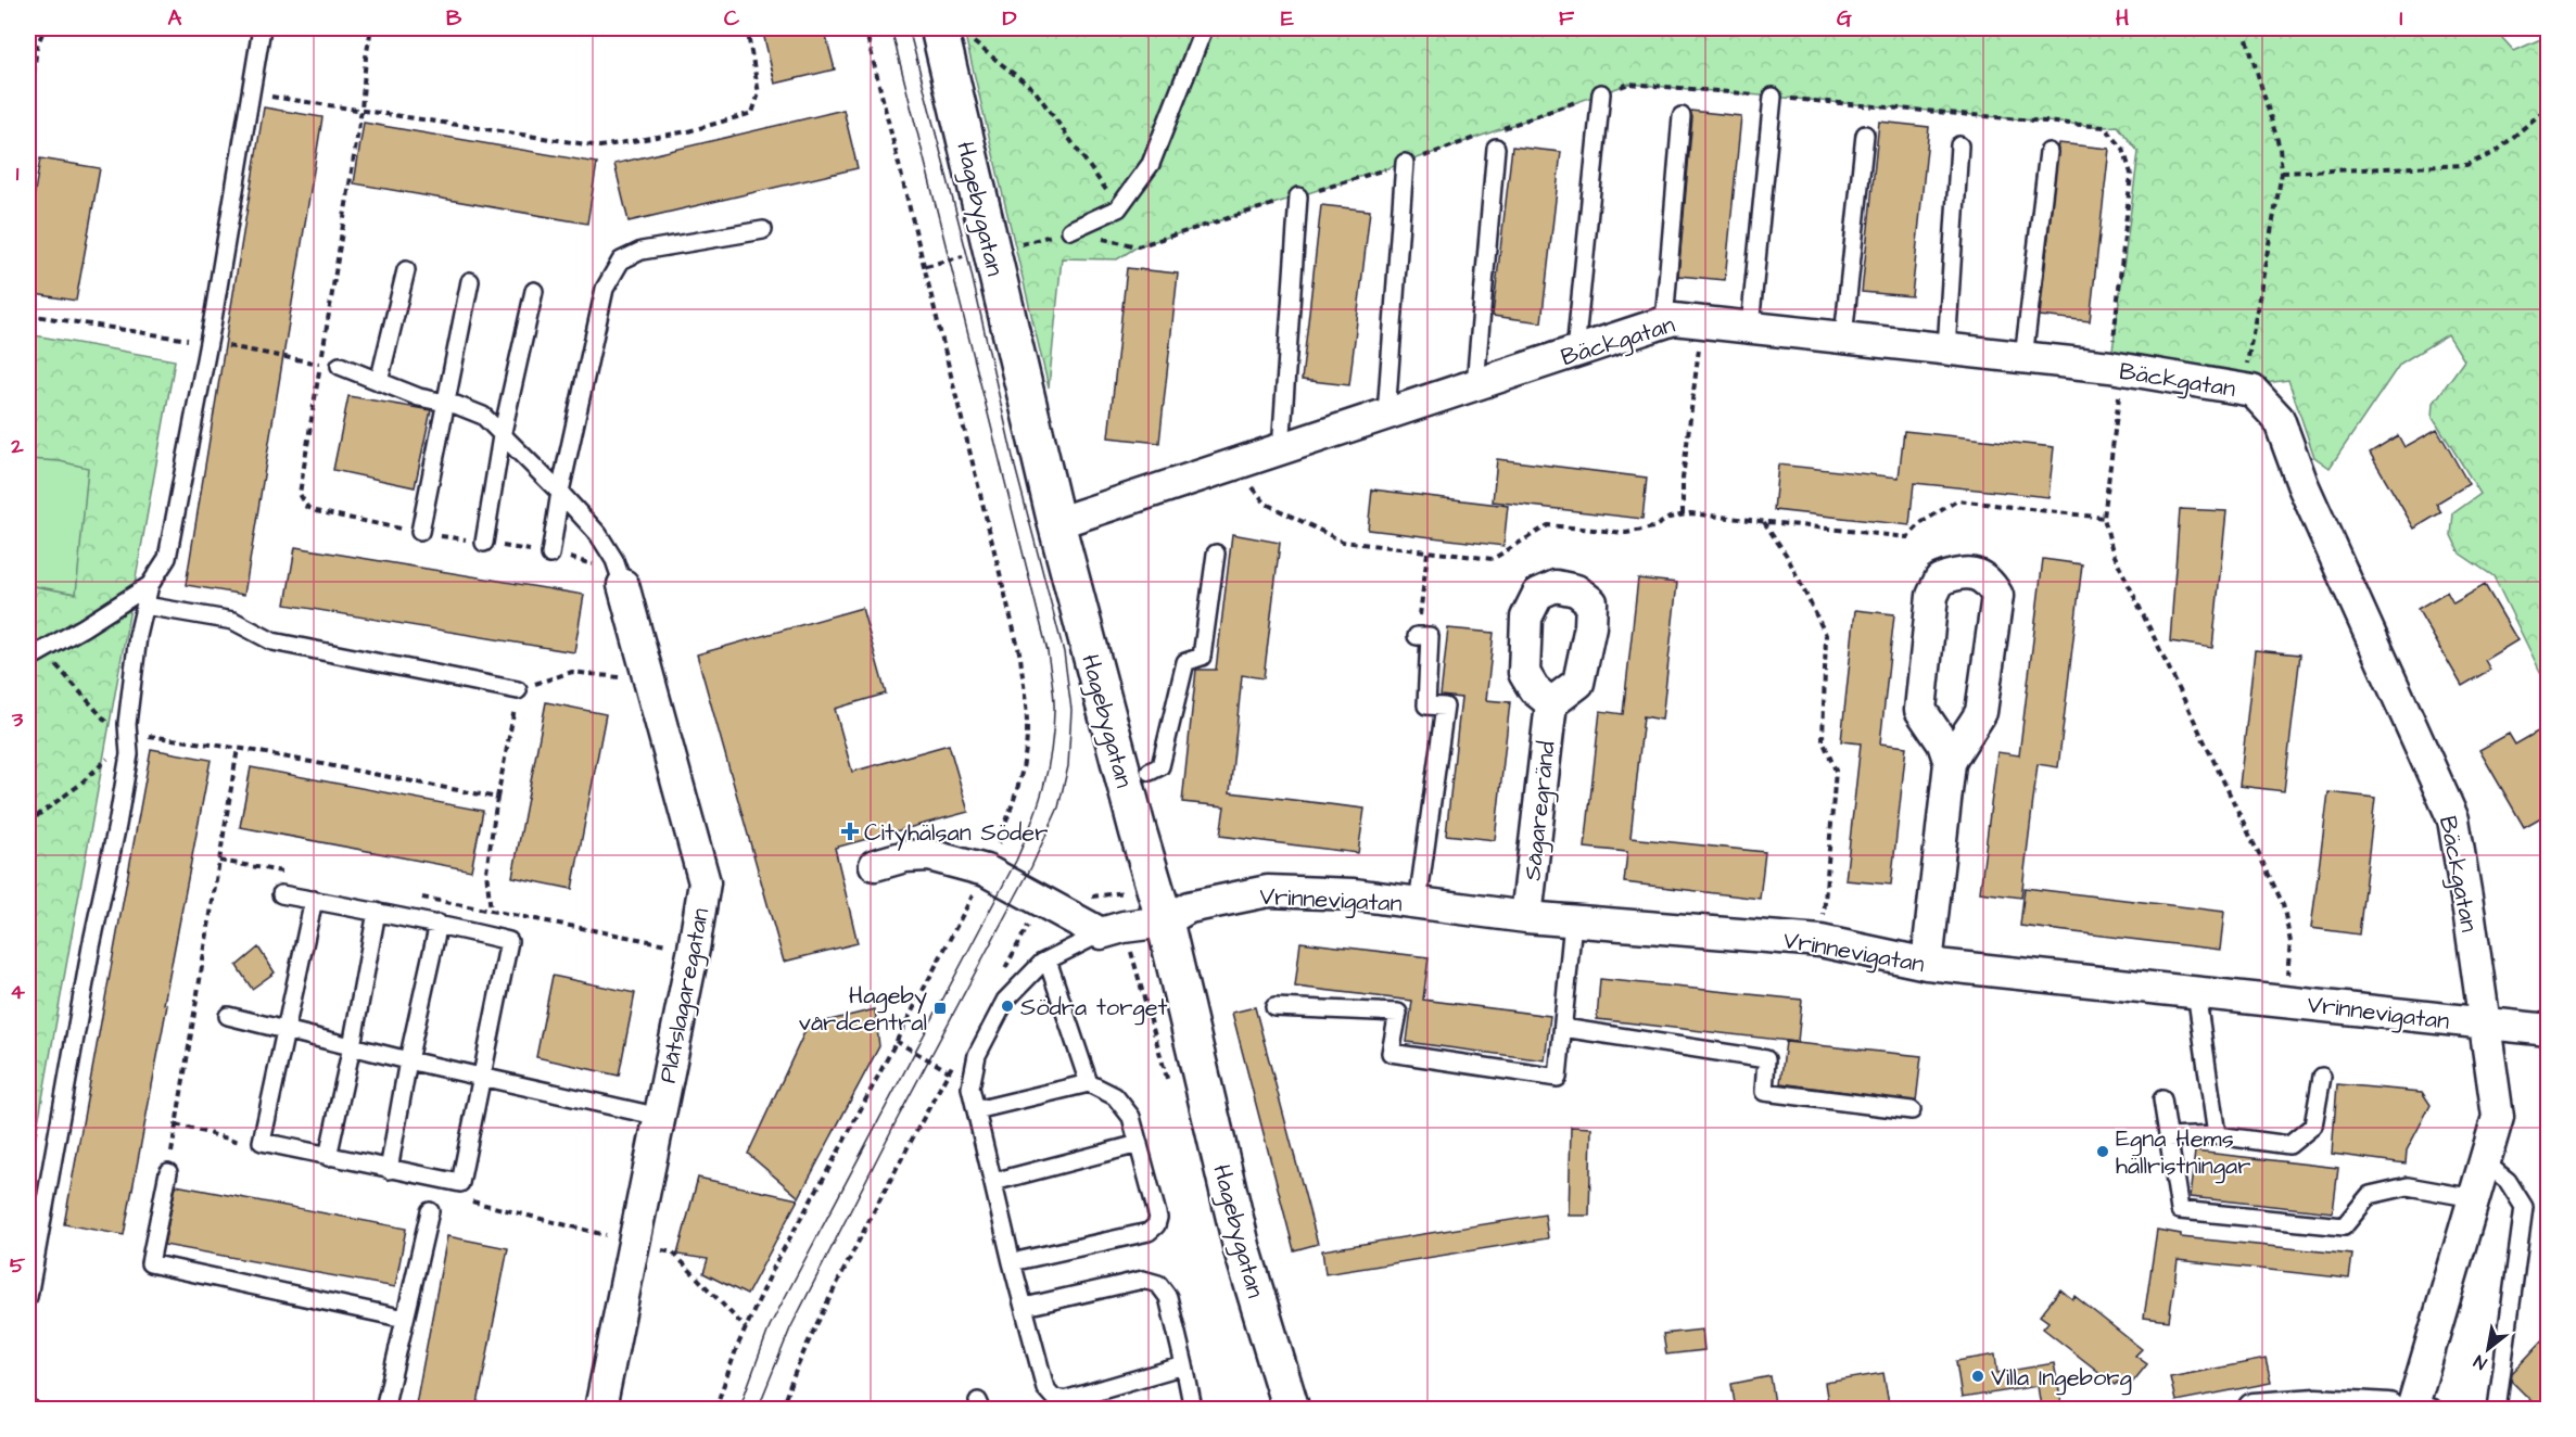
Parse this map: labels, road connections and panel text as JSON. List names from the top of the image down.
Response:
{
  "streets": {
    "street": [
      "Hagebygatan",
      "Bäckgatan",
      "Sågaregränd",
      "Vrinnevigatan",
      "Plåtslagaregatan"
    ]
  },
  "crossings": [
    ["Hagebygatan", "Bäckgatan"],
    ["Hagebygatan", "Vrinnevigatan"],
    ["Bäckgatan", "Vrinnevigatan"],
    ["Sågaregränd", "Vrinnevigatan"]
  ],
  "places": {
    "health": ["Cityhälsan Söder"],
    "other": ["Södra torget", "Egna Hems hällristningar", "Villa Ingeborg"],
    "transit": ["Hageby vårdcentral"]
  },
  "north": "bottom left",
  "grid": {
    "columns": [
      "A",
      "B",
      "C",
      "D",
      "E",
      "F",
      "G",
      "H",
      "I"
    ],
    "rows": [
      "1",
      "2",
      "3",
      "4",
      "5"
    ]
  }
}
